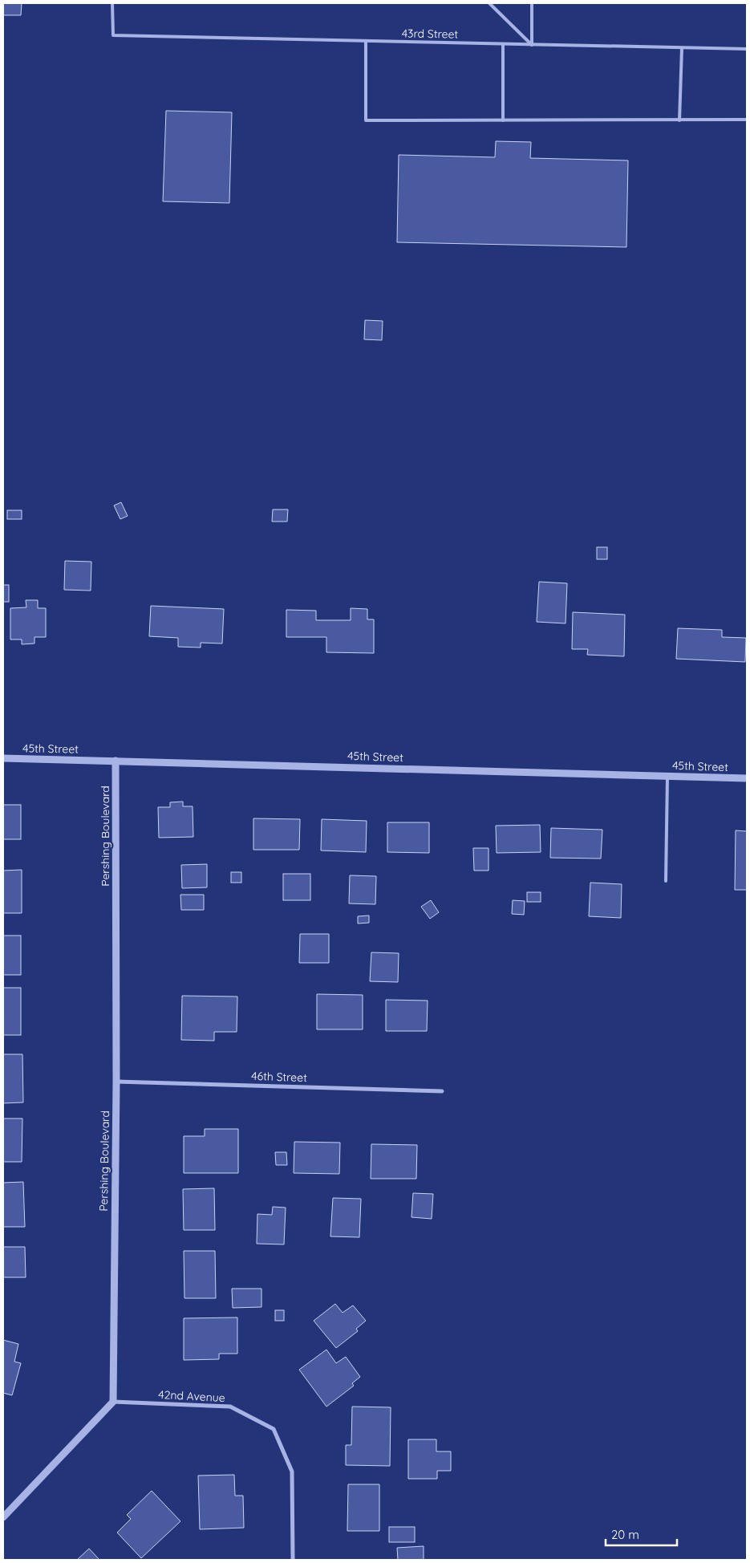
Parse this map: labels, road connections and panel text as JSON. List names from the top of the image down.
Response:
{
  "streets": {
    "street": [
      "45th Street",
      "Pershing Boulevard",
      "46th Street",
      "42nd Avenue"
    ],
    "lane": ["43rd Street"]
  },
  "crossings": [
    ["45th Street", "Pershing Boulevard"],
    ["Pershing Boulevard", "46th Street"],
    ["Pershing Boulevard", "42nd Avenue"]
  ],
  "scale_bar": "20 m"
}
